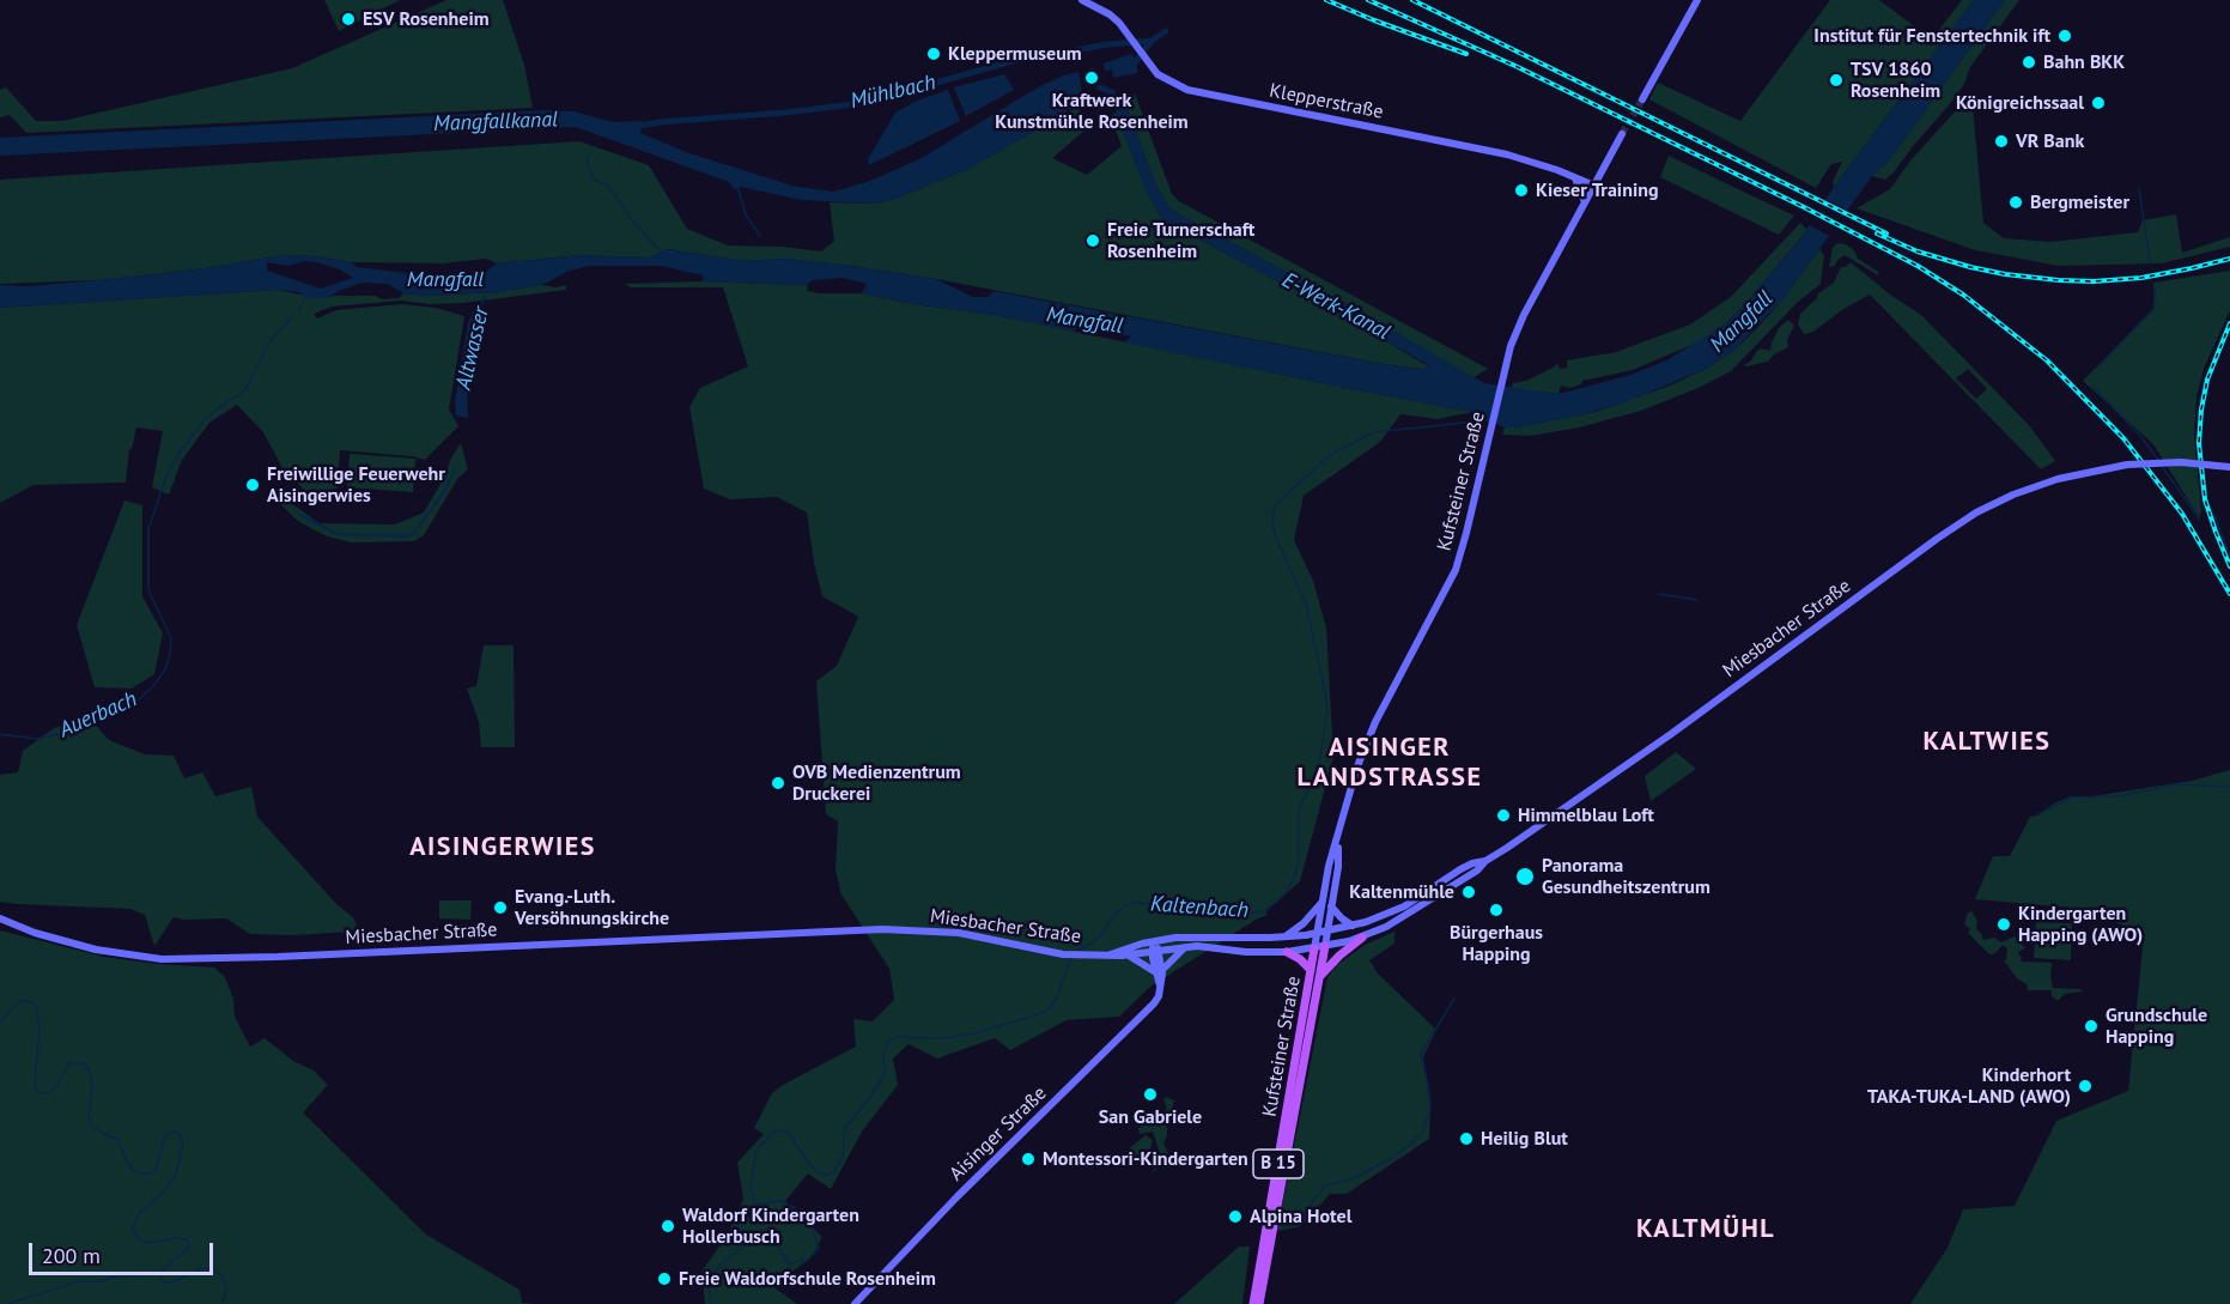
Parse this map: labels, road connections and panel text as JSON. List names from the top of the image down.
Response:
{
  "streets": {
    "main road": [
      "Klepperstraße",
      "Kufsteiner Straße",
      "Miesbacher Straße",
      "Aisinger Straße",
      "B 15"
    ]
  },
  "crossings": [
    ["Klepperstraße", "Kufsteiner Straße"],
    ["Kufsteiner Straße", "Miesbacher Straße"],
    ["Miesbacher Straße", "Aisinger Straße"]
  ],
  "districts": [
    "KALTWIES",
    "AISINGER LANDSTRASSE",
    "AISINGERWIES",
    "KALTMÜHL"
  ],
  "water": [
    "Mühlbach",
    "Mangfallkanal",
    "Mangfall",
    "E-Werk-Kanal",
    "Altwasser",
    "Auerbach",
    "Kaltenbach"
  ],
  "places": [
    "ESV Rosenheim",
    "Institut für Fenstertechnik ift",
    "Kleppermuseum",
    "Bahn BKK",
    "Kraftwerk Kunstmühle Rosenheim",
    "TSV 1860 Rosenheim",
    "Königreichssaal",
    "VR Bank",
    "Kieser Training",
    "Bergmeister",
    "Freie Turnerschaft Rosenheim",
    "Freiwillige Feuerwehr Aisingerwies",
    "OVB Medienzentrum Druckerei",
    "Himmelblau Loft",
    "Panorama Gesundheitszentrum",
    "Kaltenmühle",
    "Evang.-Luth. Versöhnungskirche",
    "Bürgerhaus Happing",
    "Kindergarten Happing (AWO)",
    "Grundschule Happing",
    "Kinderhort TAKA-TUKA-LAND (AWO)",
    "San Gabriele",
    "Heilig Blut",
    "Montessori-Kindergarten",
    "Alpina Hotel",
    "Waldorf Kindergarten Hollerbusch",
    "Freie Waldorfschule Rosenheim"
  ],
  "scale_bar": "200 m"
}
